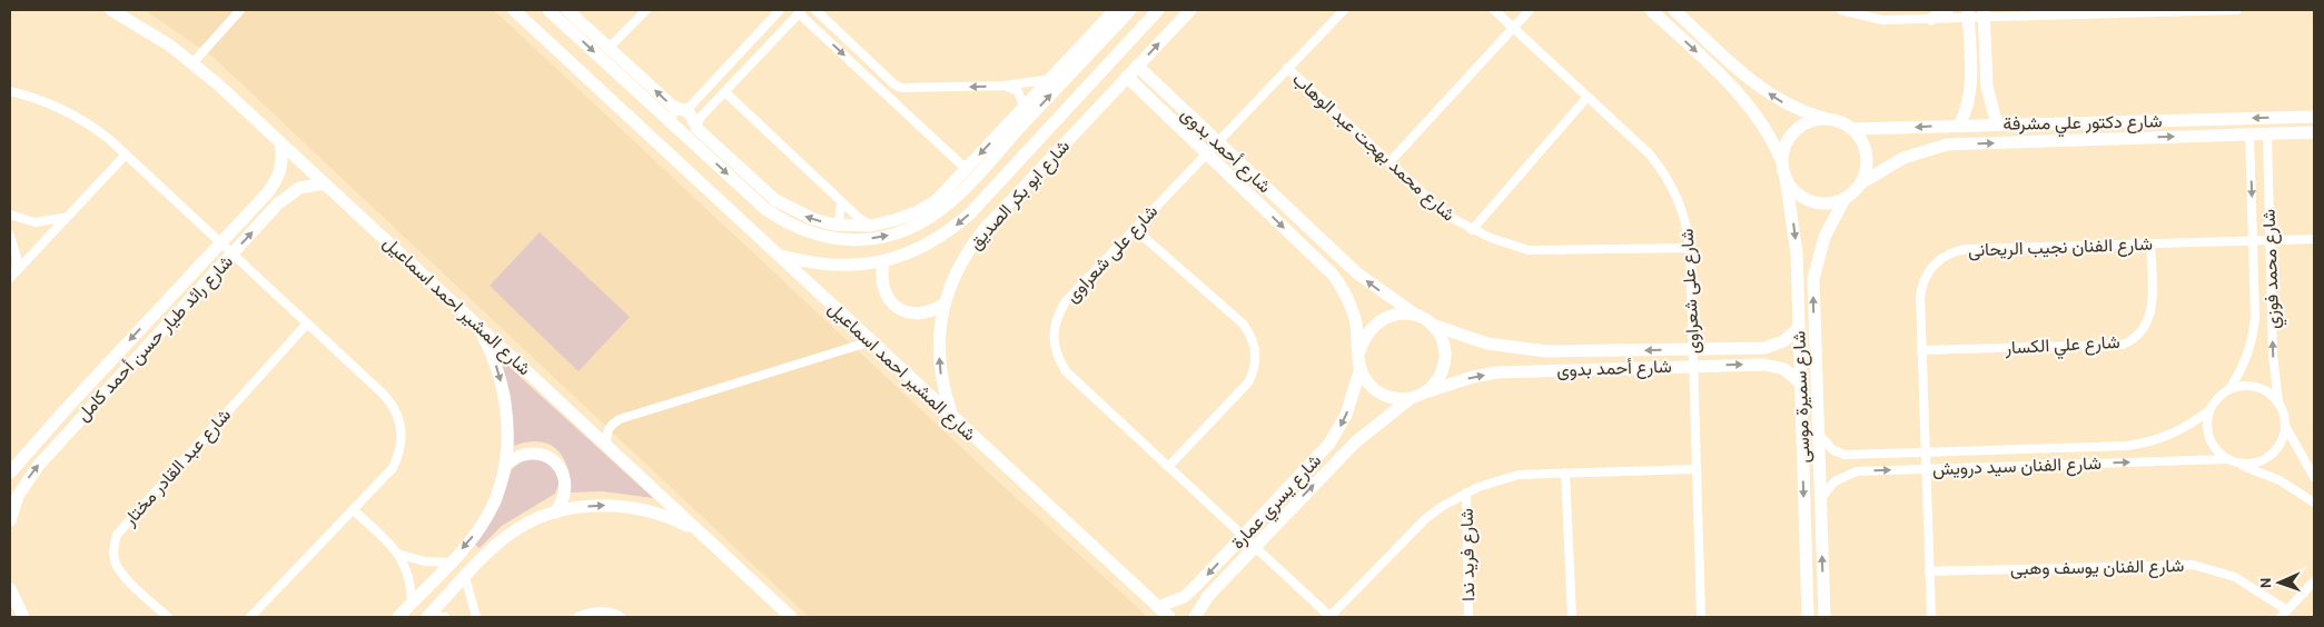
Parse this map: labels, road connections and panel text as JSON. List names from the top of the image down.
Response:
{
  "streets": {
    "street": [
      "شارع دكتور علي مشرفة",
      "شارع محمد بهجت عبد الوهاب",
      "شارع أحمد بدوى",
      "شارع ابو بكر الصديق",
      "شارع الفنان نجيب الريحانى",
      "شارع على شعراوى",
      "شارع محمد فوزي",
      "شارع المشير احمد اسماعيل",
      "شارع رائد طيار حسن أحمد كامل",
      "شارع علي الكسار",
      "شارع سميرة موسى",
      "شارع الفنان سيد درويش",
      "شارع عبد القادر مختار",
      "شارع يسري عمارة",
      "شارع فريد ندا",
      "شارع الفنان يوسف وهبى"
    ]
  },
  "crossings": [
    ["شارع دكتور علي مشرفة", "شارع محمد فوزي"],
    ["شارع دكتور علي مشرفة", "شارع سميرة موسى"],
    ["شارع محمد بهجت عبد الوهاب", "شارع على شعراوى"],
    ["شارع أحمد بدوى", "شارع ابو بكر الصديق"],
    ["شارع أحمد بدوى", "شارع على شعراوى"],
    ["شارع أحمد بدوى", "شارع سميرة موسى"],
    ["شارع أحمد بدوى", "شارع يسري عمارة"],
    ["شارع ابو بكر الصديق", "شارع المشير احمد اسماعيل"],
    ["شارع الفنان نجيب الريحانى", "شارع محمد فوزي"],
    ["شارع الفنان نجيب الريحانى", "شارع علي الكسار"],
    ["شارع الفنان نجيب الريحانى", "شارع الفنان سيد درويش"],
    ["شارع الفنان نجيب الريحانى", "شارع الفنان يوسف وهبى"],
    ["شارع على شعراوى", "شارع يسري عمارة"],
    ["شارع محمد فوزي", "شارع الفنان سيد درويش"],
    ["شارع المشير احمد اسماعيل", "شارع رائد طيار حسن أحمد كامل"],
    ["شارع المشير احمد اسماعيل", "شارع يسري عمارة"],
    ["شارع سميرة موسى", "شارع الفنان سيد درويش"]
  ],
  "north": "left"
}
